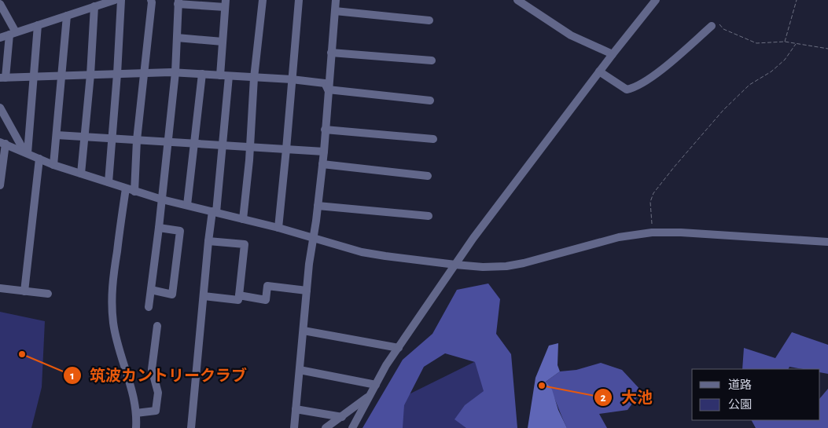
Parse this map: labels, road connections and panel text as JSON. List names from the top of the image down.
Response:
{
  "places": ["筑波カントリークラブ", "大池"],
  "legend": ["道路", "公園"]
}
